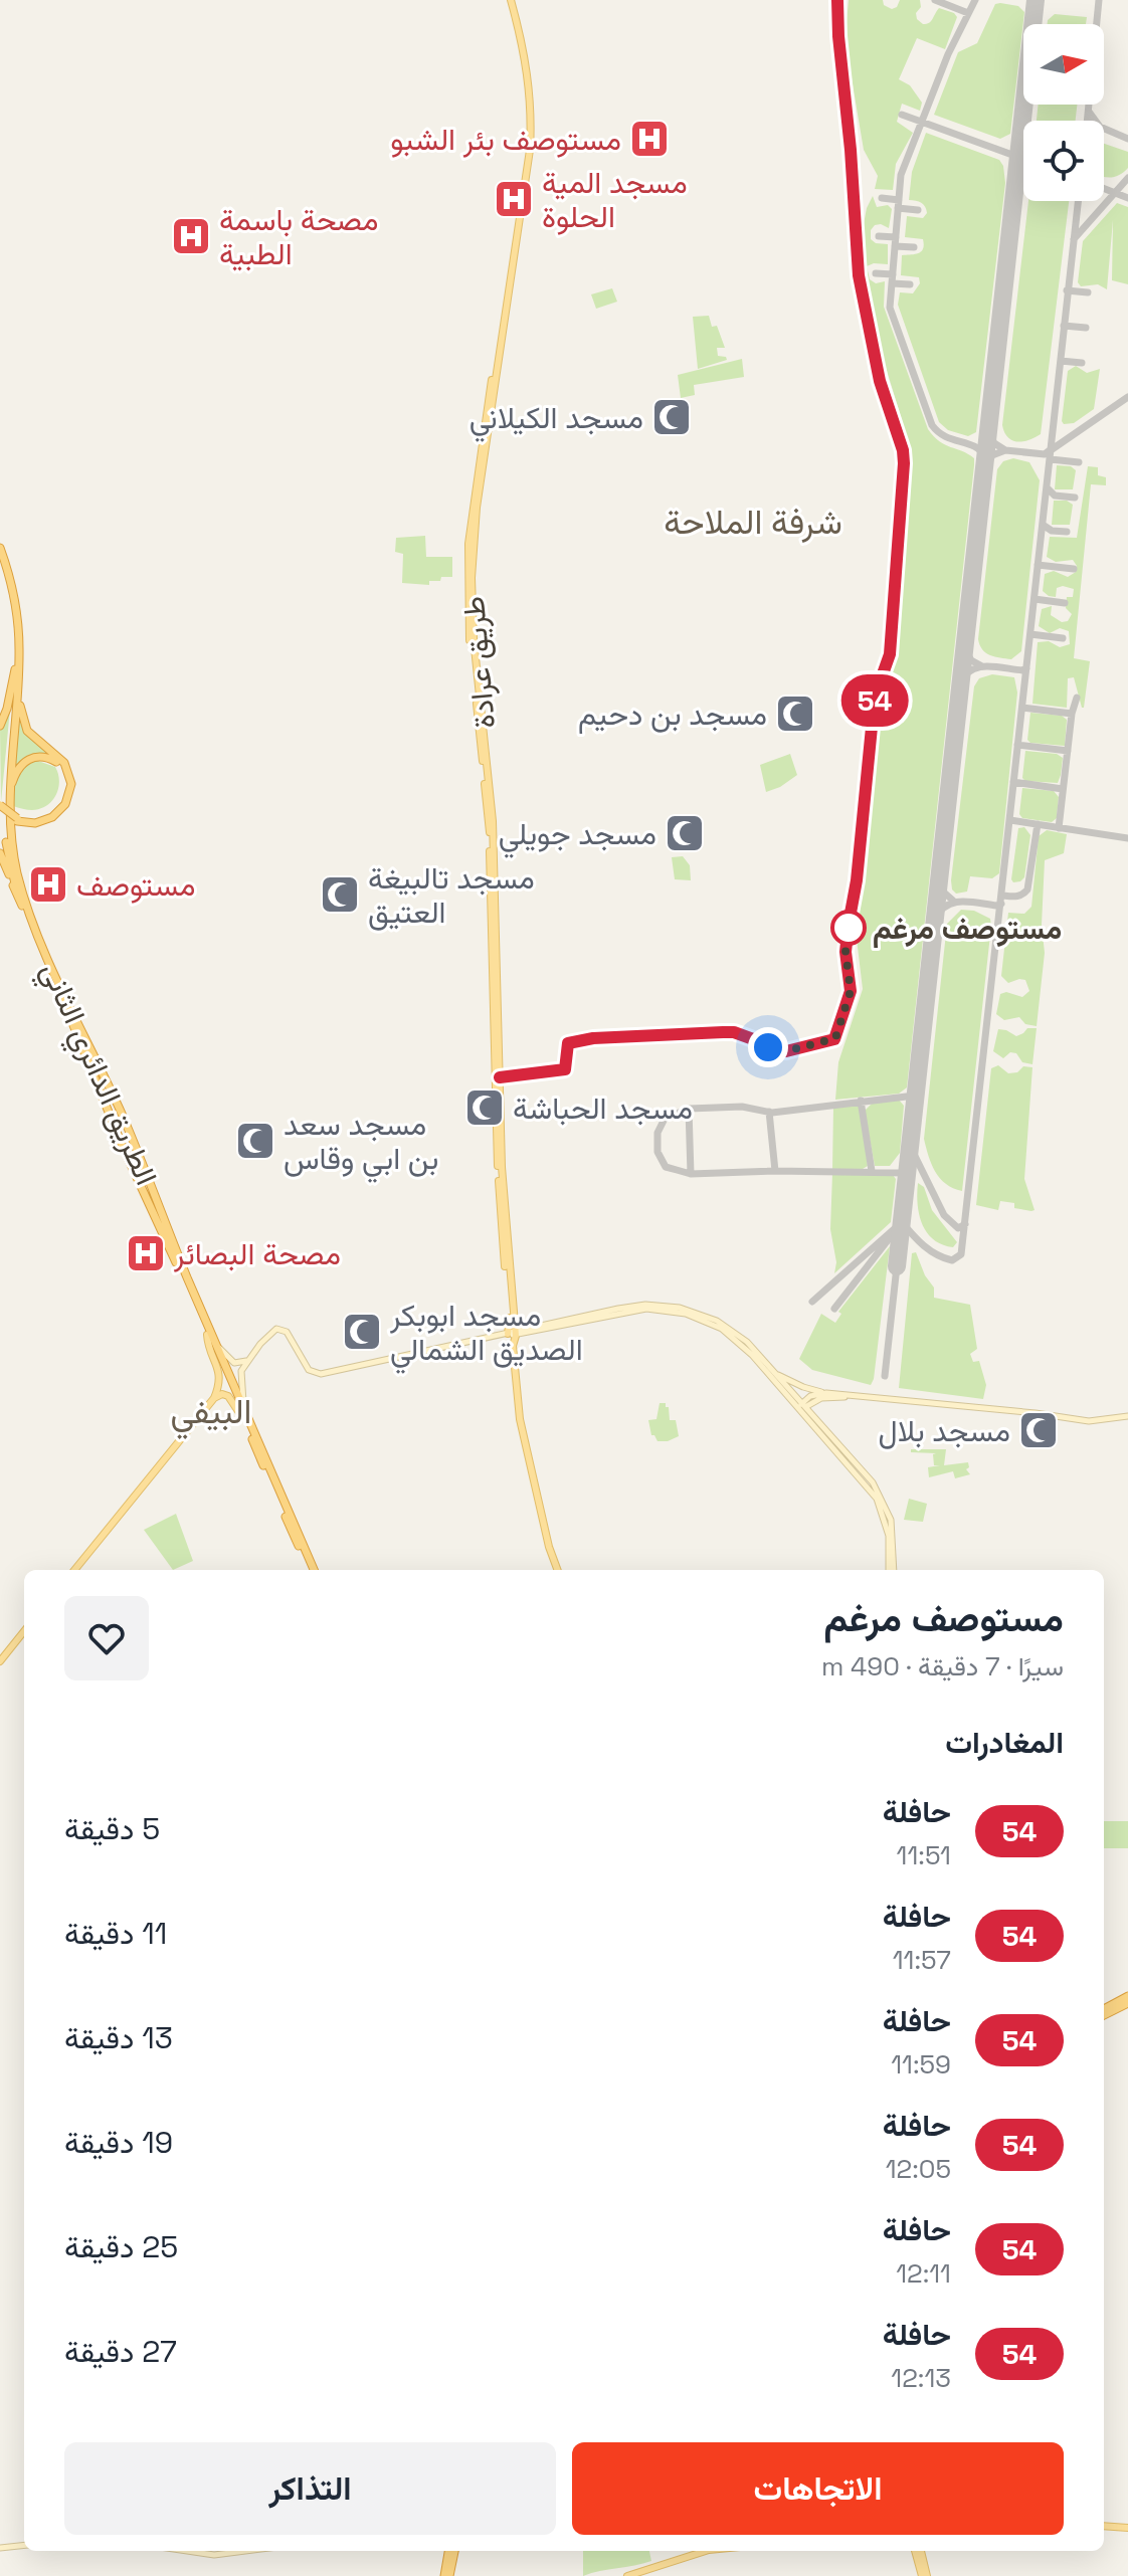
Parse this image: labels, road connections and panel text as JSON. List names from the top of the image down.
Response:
{
  "streets": {
    "highway": ["الطريق الدائري الثاني"],
    "main road": ["طريق عرادة"]
  },
  "districts": ["شرفة الملاحة", "البيفي"],
  "places": {
    "hospital": [
      "مستوصف بئر الشبو",
      "مسجد المية الحلوة",
      "مصحة باسمة الطبية",
      "مستوصف",
      "مصحة البصائر"
    ],
    "mosque": [
      "مسجد الكيلاني",
      "مسجد بن دحيم",
      "مسجد جويلي",
      "مسجد تالبيغة العتيق",
      "مسجد الحباشة",
      "مسجد سعد بن ابي وقاس",
      "مسجد ابوبكر الصديق الشمالي",
      "مسجد بلال"
    ],
    "other": ["مستوصف مرغم"]
  },
  "lines": ["bus line 54"],
  "north": "right",
  "page": {
    "on_map": "54",
    "heading": [
      ["مستوصف مرغم", "سيرًا · 7 دقيقة · 490 m"],
      "المغادرات"
    ],
    "list": [
      {
        "mark": "54",
        "name": "حافلة",
        "note": "11:51",
        "value": "5 دقيقة"
      },
      {
        "mark": "54",
        "name": "حافلة",
        "note": "11:57",
        "value": "11 دقيقة"
      },
      {
        "mark": "54",
        "name": "حافلة",
        "note": "11:59",
        "value": "13 دقيقة"
      },
      {
        "mark": "54",
        "name": "حافلة",
        "note": "12:05",
        "value": "19 دقيقة"
      },
      {
        "mark": "54",
        "name": "حافلة",
        "note": "12:11",
        "value": "25 دقيقة"
      },
      {
        "mark": "54",
        "name": "حافلة",
        "note": "12:13",
        "value": "27 دقيقة"
      }
    ],
    "buttons": ["الاتجاهات", "التذاكر"]
  }
}
